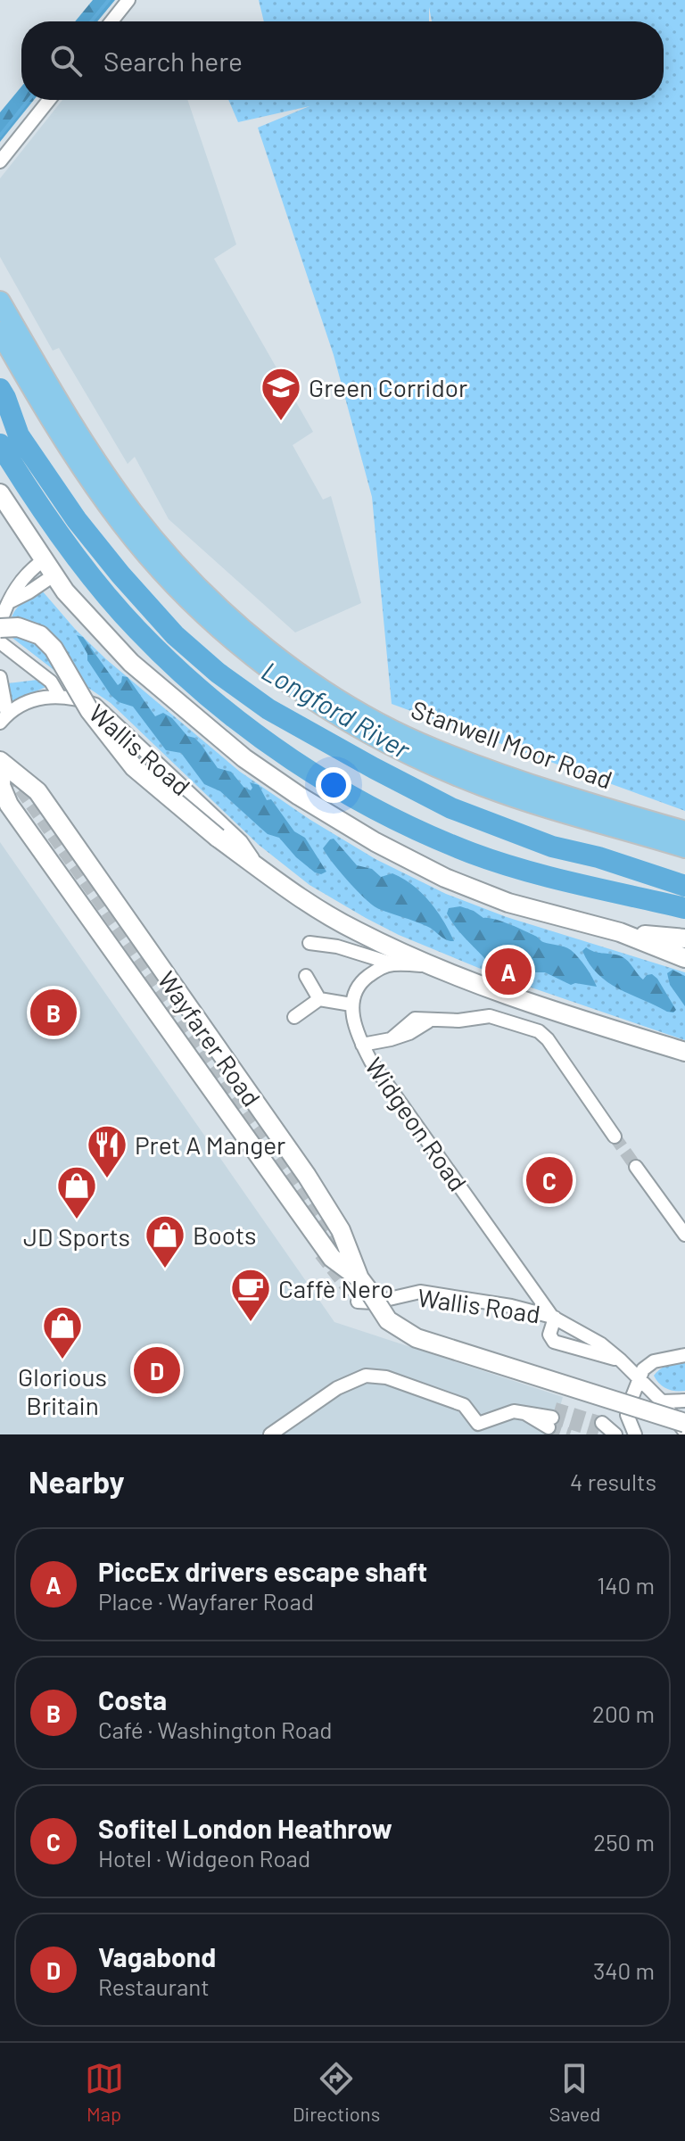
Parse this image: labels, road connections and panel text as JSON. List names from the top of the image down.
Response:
{
  "streets": {
    "main road": ["Stanwell Moor Road"],
    "street": ["Wallis Road", "Wayfarer Road", "Widgeon Road"]
  },
  "crossings": [
    ["Wallis Road", "Wayfarer Road"],
    ["Wallis Road", "Widgeon Road"]
  ],
  "water": ["Longford River"],
  "places": {
    "school or university": ["Green Corridor"],
    "restaurant": ["Pret A Manger"],
    "shop": ["JD Sports", "Boots", "Glorious Britain"],
    "cafe": ["Caffè Nero"]
  },
  "page": {
    "search": "Search here",
    "pins": [
      "A",
      "B",
      "C",
      "D"
    ],
    "heading": ["Nearby", "4 results"],
    "list": [
      {
        "mark": "A",
        "name": "PiccEx drivers escape shaft",
        "note": "Place · Wayfarer Road",
        "value": "140 m"
      },
      {
        "mark": "B",
        "name": "Costa",
        "note": "Café · Washington Road",
        "value": "200 m"
      },
      {
        "mark": "C",
        "name": "Sofitel London Heathrow",
        "note": "Hotel · Widgeon Road",
        "value": "250 m"
      },
      {
        "mark": "D",
        "name": "Vagabond",
        "note": "Restaurant",
        "value": "340 m"
      }
    ],
    "nav": ["Map", "Directions", "Saved"]
  }
}
